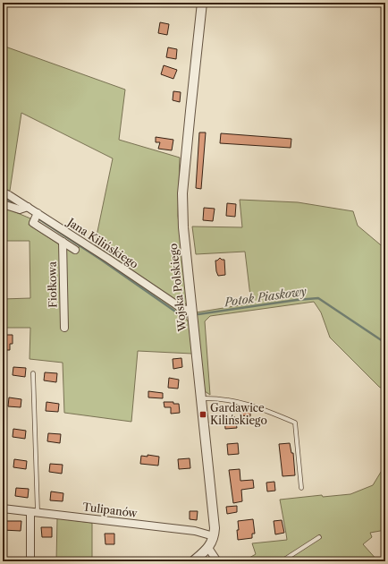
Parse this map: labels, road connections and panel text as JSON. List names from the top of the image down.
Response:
{
  "streets": {
    "street": [
      "Jana Kilińskiego",
      "Fiołkowa",
      "Wojska Polskiego",
      "Tulipanów"
    ]
  },
  "crossings": [
    ["Jana Kilińskiego", "Wojska Polskiego"],
    ["Wojska Polskiego", "Tulipanów"]
  ],
  "water": ["Potok Piaskowy"],
  "places": {
    "transit": ["Gardawice Kilińskiego"]
  }
}
